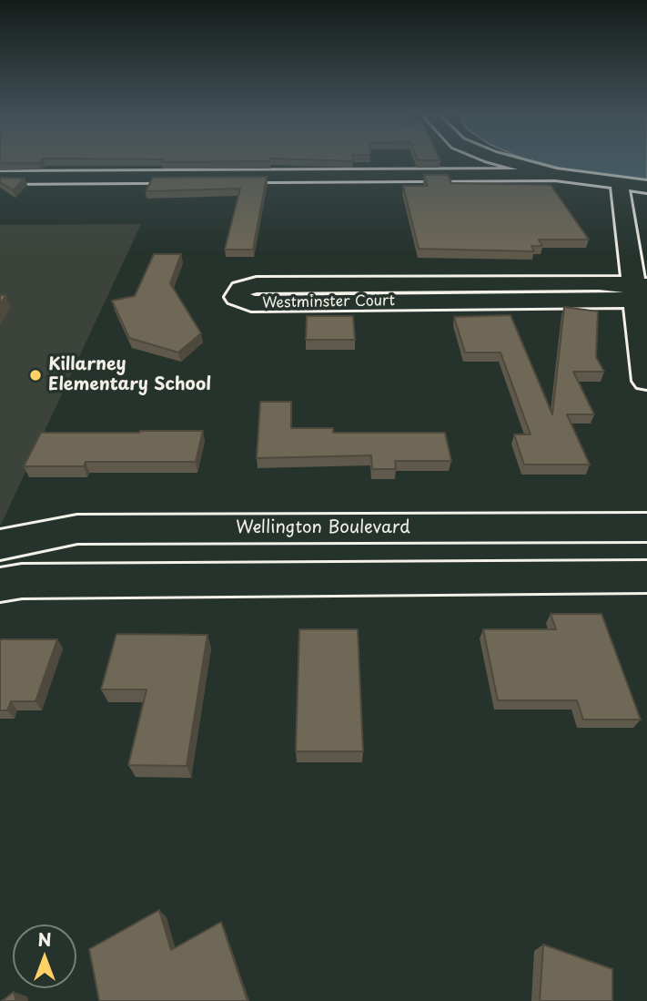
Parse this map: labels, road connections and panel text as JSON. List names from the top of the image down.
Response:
{
  "streets": {
    "street": ["Westminster Court", "Wellington Boulevard"]
  },
  "places": ["Killarney Elementary School"],
  "north": "top"
}
